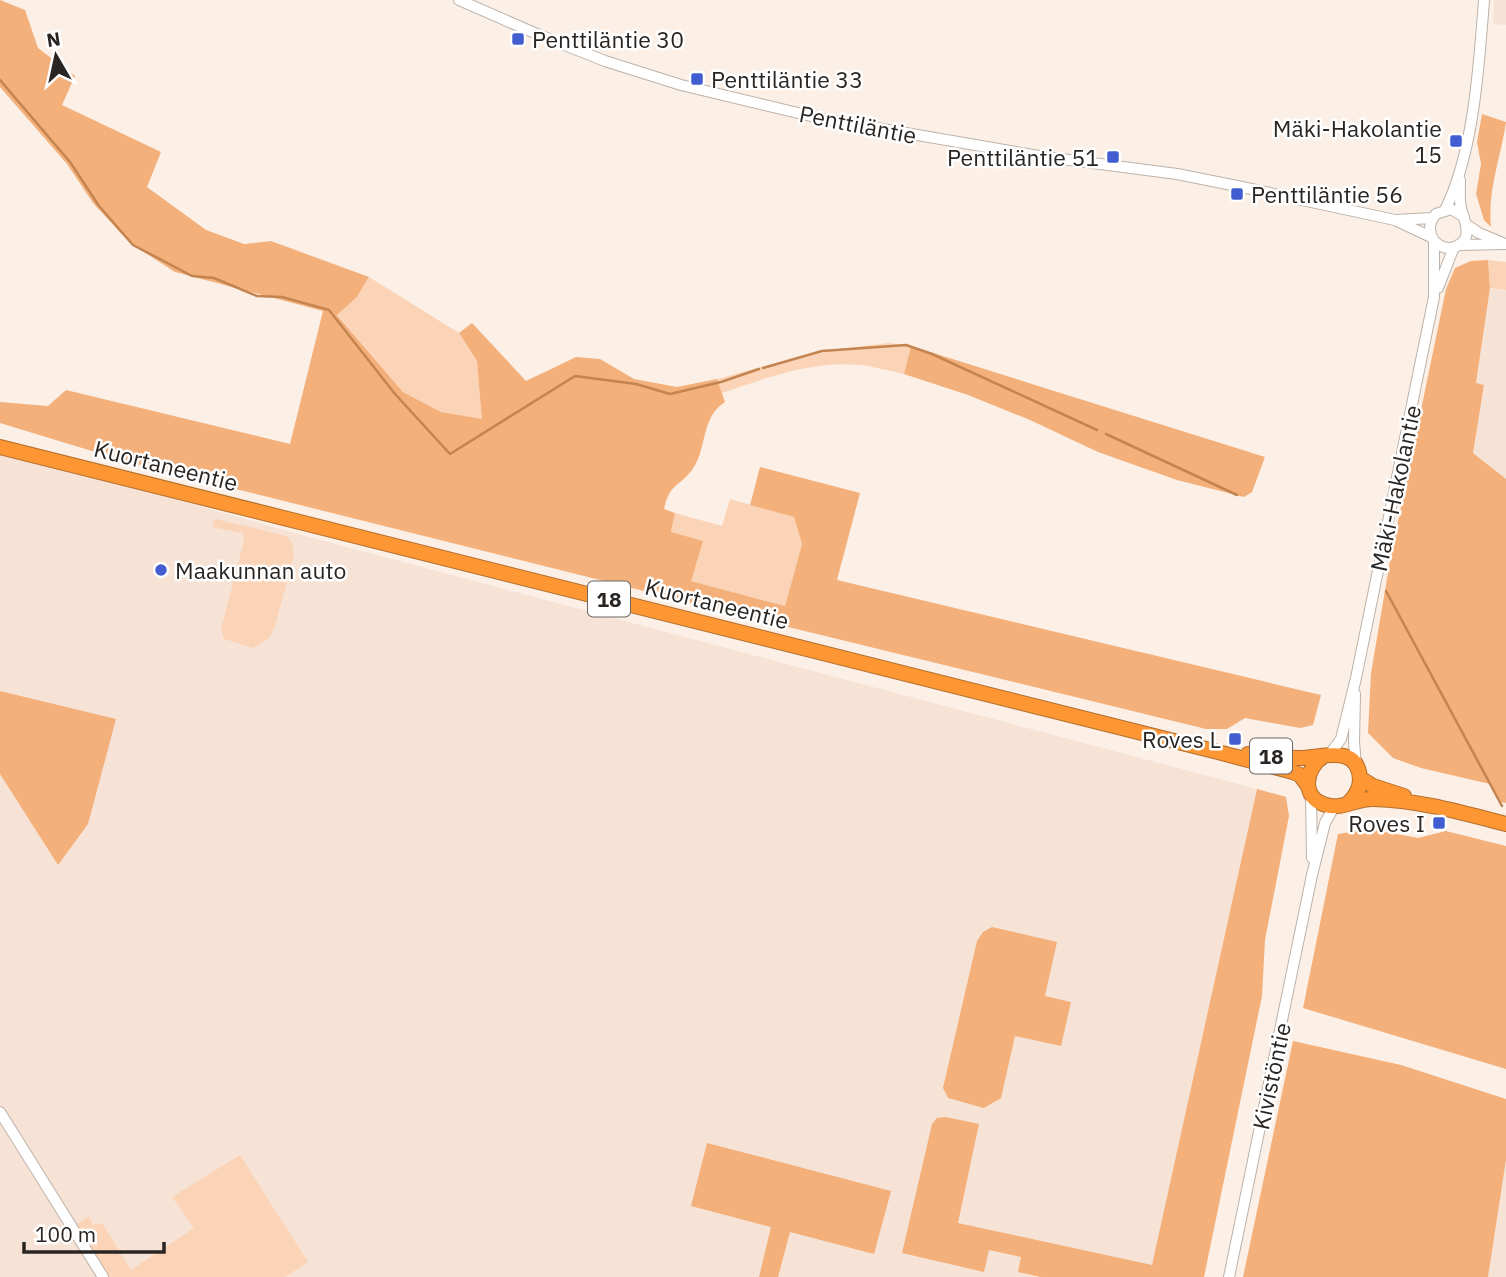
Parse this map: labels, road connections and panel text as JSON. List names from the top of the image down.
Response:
{
  "streets": {
    "highway": ["Kuortaneentie", "18"],
    "street": ["Penttiläntie", "Mäki-Hakolantie", "Kivistöntie"]
  },
  "crossings": [
    ["Penttiläntie", "Mäki-Hakolantie"],
    ["Kuortaneentie", "Mäki-Hakolantie"],
    ["Kuortaneentie", "18"],
    ["Kuortaneentie", "Kivistöntie"],
    ["Mäki-Hakolantie", "18"],
    ["Mäki-Hakolantie", "Kivistöntie"],
    ["18", "Kivistöntie"]
  ],
  "places": {
    "transit": [
      "Penttiläntie 30",
      "Penttiläntie 33",
      "Mäki-Hakolantie 15",
      "Penttiläntie 51",
      "Penttiläntie 56",
      "Roves L",
      "Roves I"
    ],
    "other": ["Maakunnan auto"]
  },
  "scale_bar": "100 m",
  "north": "top"
}
